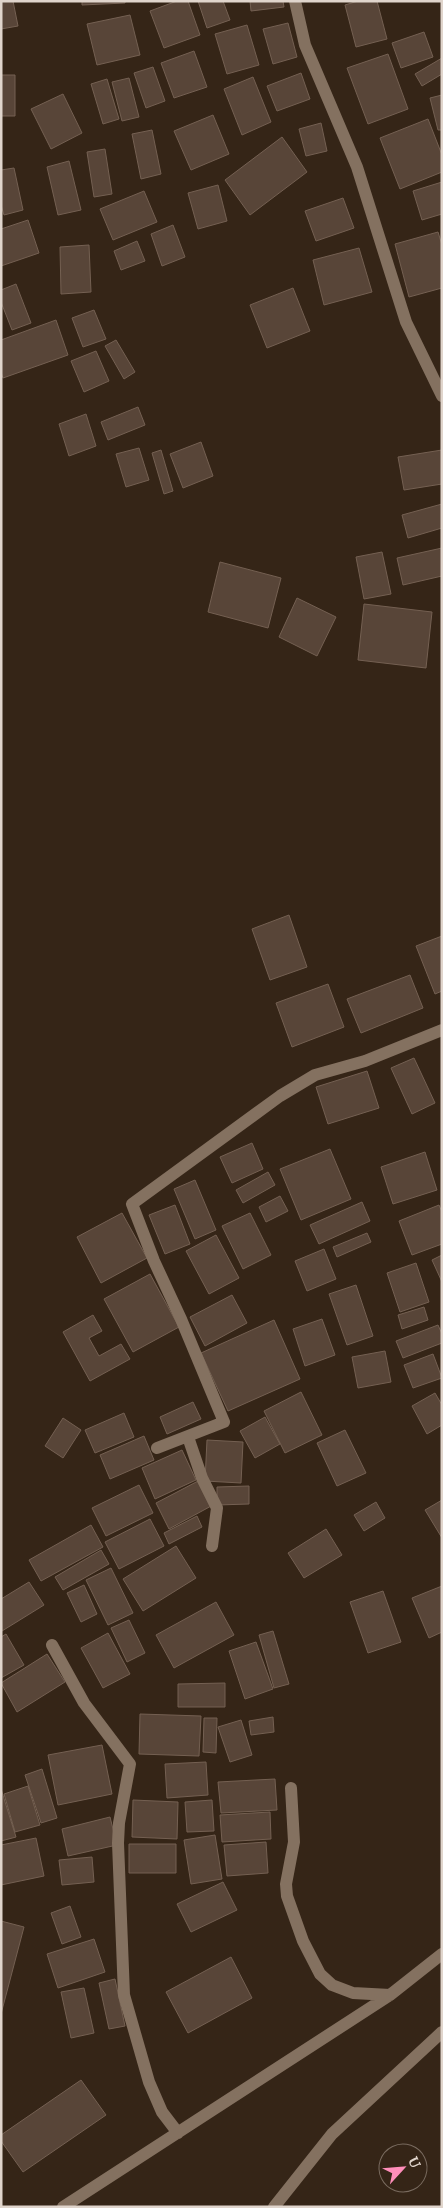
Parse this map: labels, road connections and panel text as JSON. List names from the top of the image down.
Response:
{
  "north": "top right"
}
